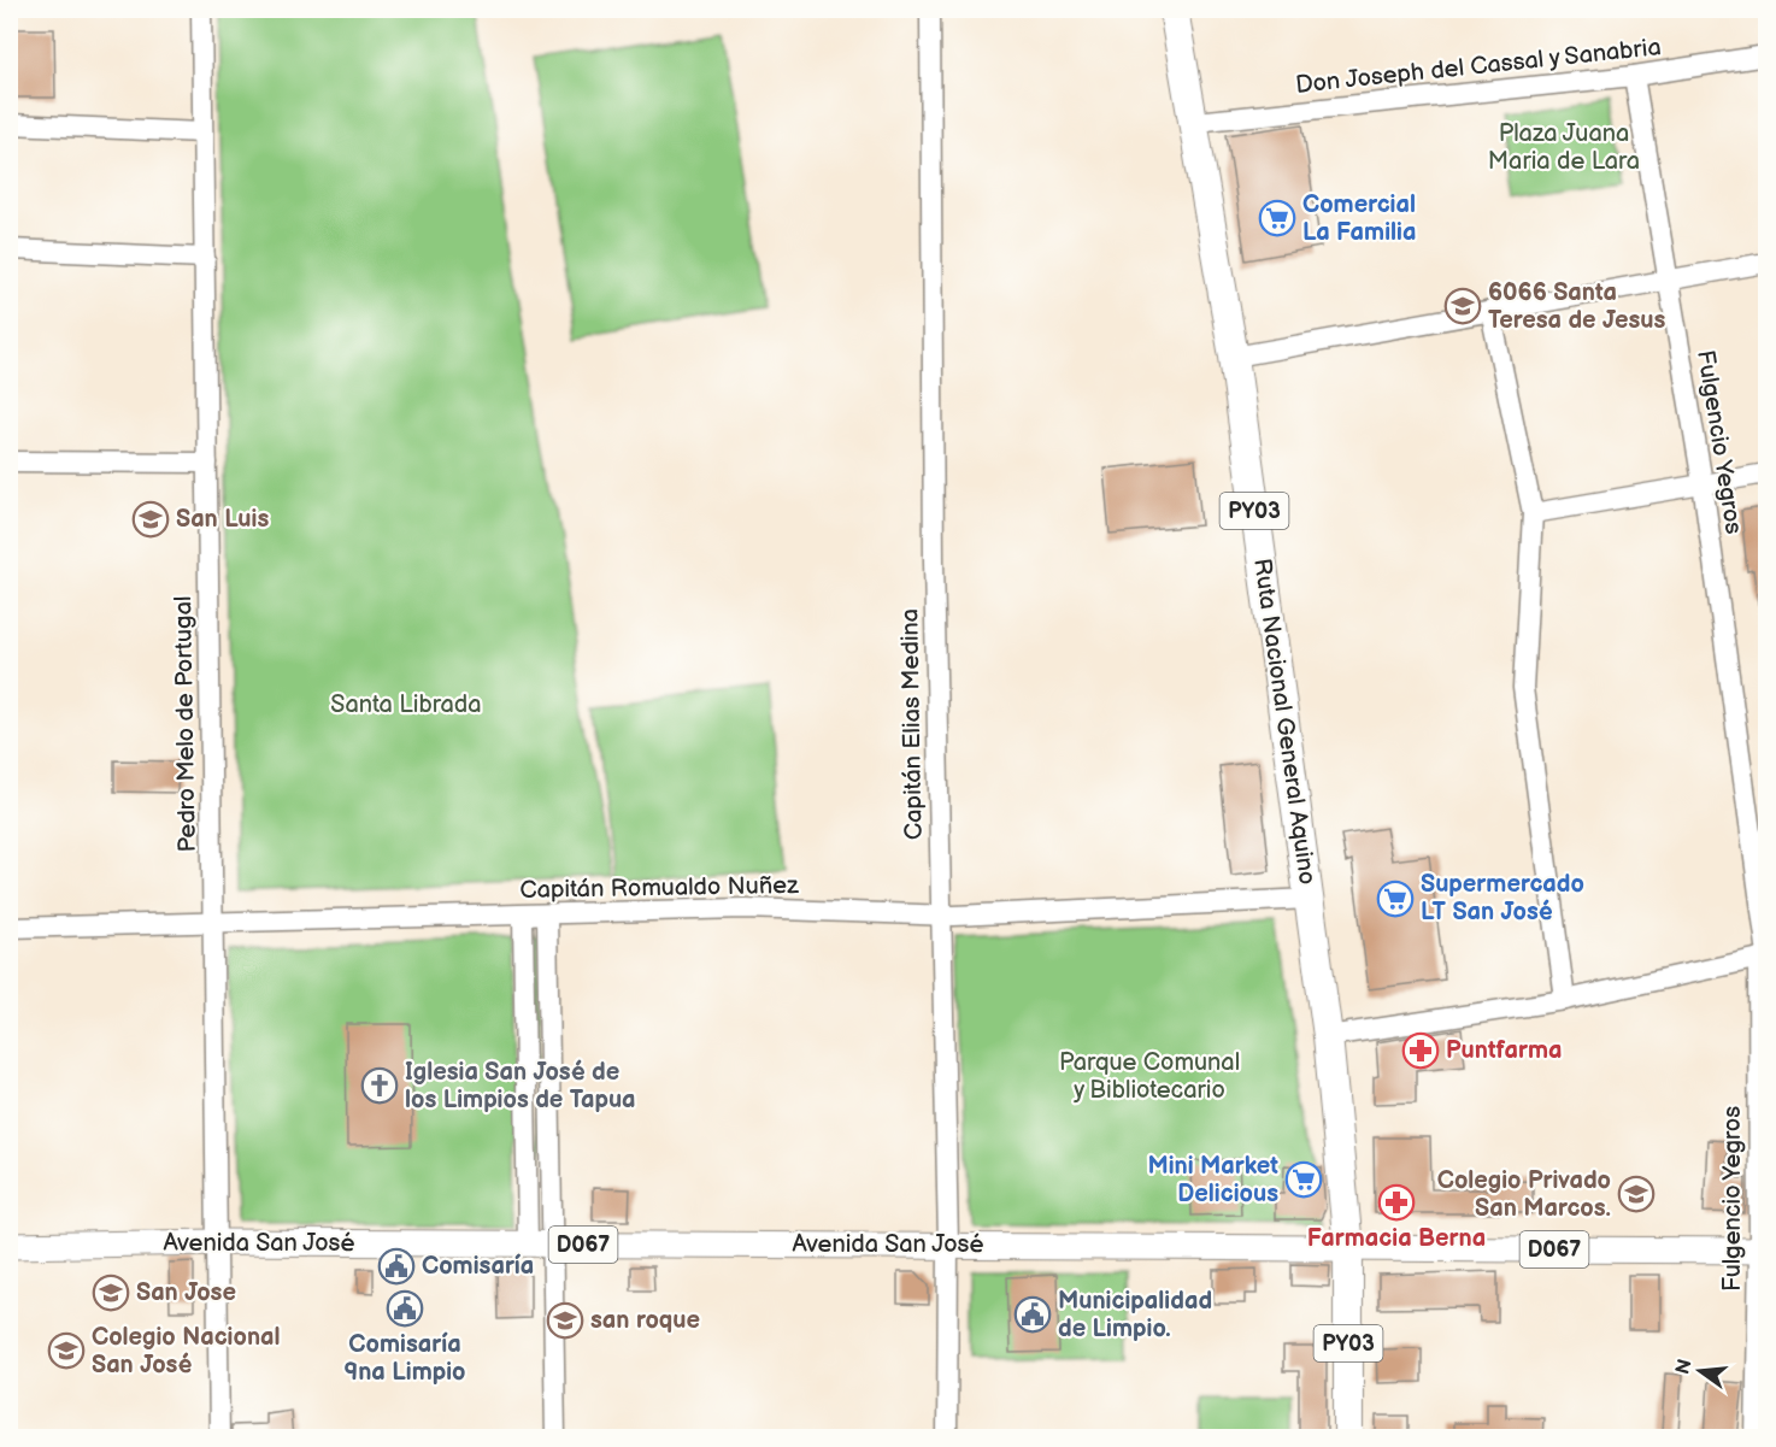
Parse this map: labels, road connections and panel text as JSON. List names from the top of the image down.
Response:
{
  "streets": {
    "highway": ["PY03", "Ruta Nacional General Aquino"],
    "main road": ["Avenida San José", "D067"],
    "street": [
      "Don Joseph del Cassal y Sanabria",
      "Fulgencio Yegros",
      "Pedro Melo de Portugal",
      "Capitán Elias Medina",
      "Capitán Romualdo Nuñez"
    ]
  },
  "crossings": [
    ["Don Joseph del Cassal y Sanabria", "Fulgencio Yegros"],
    ["Don Joseph del Cassal y Sanabria", "Ruta Nacional General Aquino"],
    ["Fulgencio Yegros", "Avenida San José"],
    ["Ruta Nacional General Aquino", "Capitán Romualdo Nuñez"],
    ["Ruta Nacional General Aquino", "Avenida San José"],
    ["Pedro Melo de Portugal", "Capitán Romualdo Nuñez"],
    ["Pedro Melo de Portugal", "Avenida San José"],
    ["Capitán Elias Medina", "Capitán Romualdo Nuñez"],
    ["Capitán Elias Medina", "Avenida San José"]
  ],
  "parks": ["Plaza Juana Maria de Lara", "Santa Librada", "Parque Comunal y Bibliotecario"],
  "places": {
    "supermarket": ["Comercial La Familia", "Supermercado LT San José", "Mini Market Delicious"],
    "school or university": [
      "6066 Santa Teresa de Jesus",
      "San Luis",
      "Colegio Privado San Marcos.",
      "San Jose",
      "san roque",
      "Colegio Nacional San José"
    ],
    "pharmacy": ["Puntfarma", "Farmacia Berna"],
    "church": ["Iglesia San José de los Limpios de Tapua"],
    "public building": ["Comisaría", "Comisaría 9na Limpio", "Municipalidad de Limpio."]
  },
  "north": "left"
}
